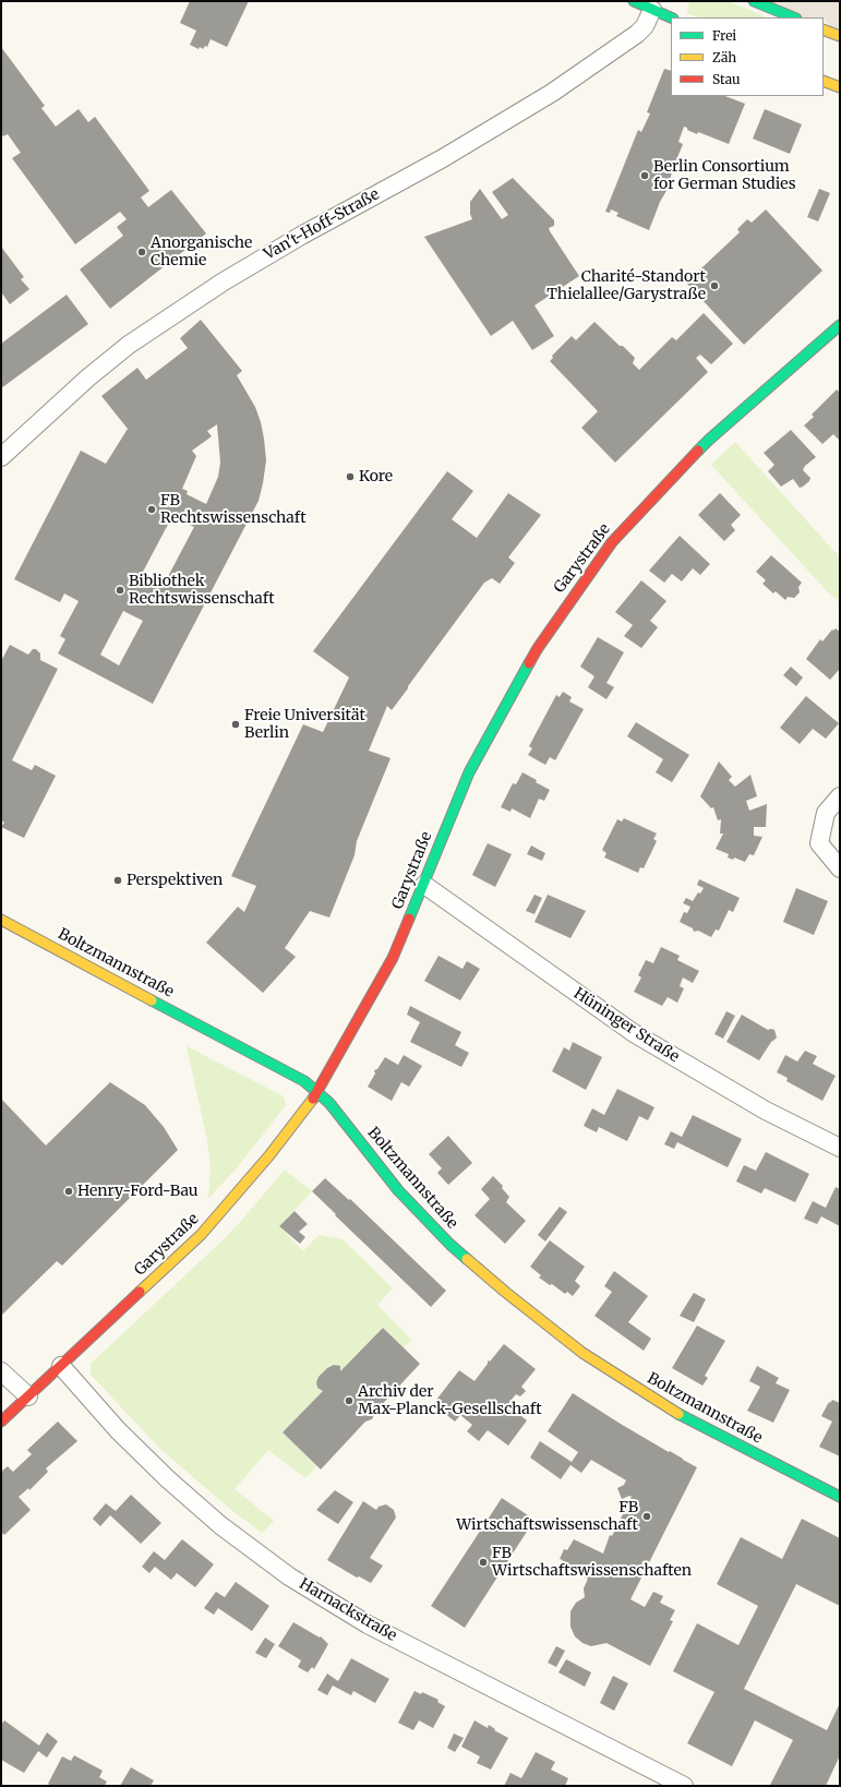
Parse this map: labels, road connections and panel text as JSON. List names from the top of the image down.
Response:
{
  "streets": {
    "street": [
      "Van't-Hoff-Straße",
      "Garystraße",
      "Boltzmannstraße",
      "Hüninger Straße",
      "Harnackstraße"
    ]
  },
  "crossings": [
    ["Garystraße", "Boltzmannstraße"],
    ["Garystraße", "Hüninger Straße"],
    ["Garystraße", "Harnackstraße"]
  ],
  "places": [
    "Berlin Consortium for German Studies",
    "Anorganische Chemie",
    "Charité-Standort Thielallee/Garystraße",
    "Kore",
    "FB Rechtswissenschaft",
    "Bibliothek Rechtswissenschaft",
    "Freie Universität Berlin",
    "Perspektiven",
    "Henry-Ford-Bau",
    "Archiv der Max-Planck-Gesellschaft",
    "FB Wirtschaftswissenschaft",
    "FB Wirtschaftswissenschaften"
  ],
  "legend": ["Frei", "Zäh", "Stau"]
}
